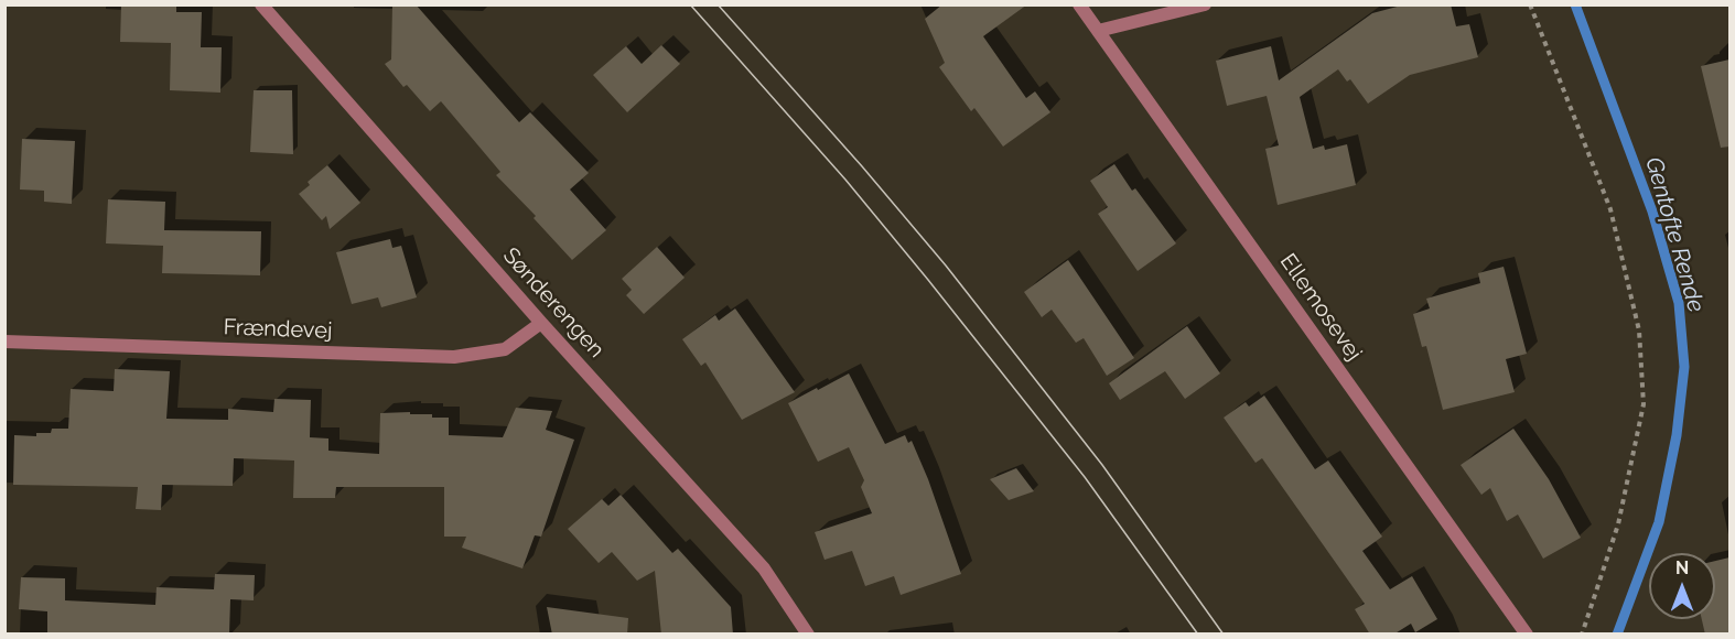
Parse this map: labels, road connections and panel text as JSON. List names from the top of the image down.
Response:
{
  "streets": {
    "street": ["Sønderengen", "Ellemosevej", "Frændevej"]
  },
  "crossings": [
    ["Sønderengen", "Frændevej"]
  ],
  "water": ["Gentofte Rende"],
  "north": "top"
}
